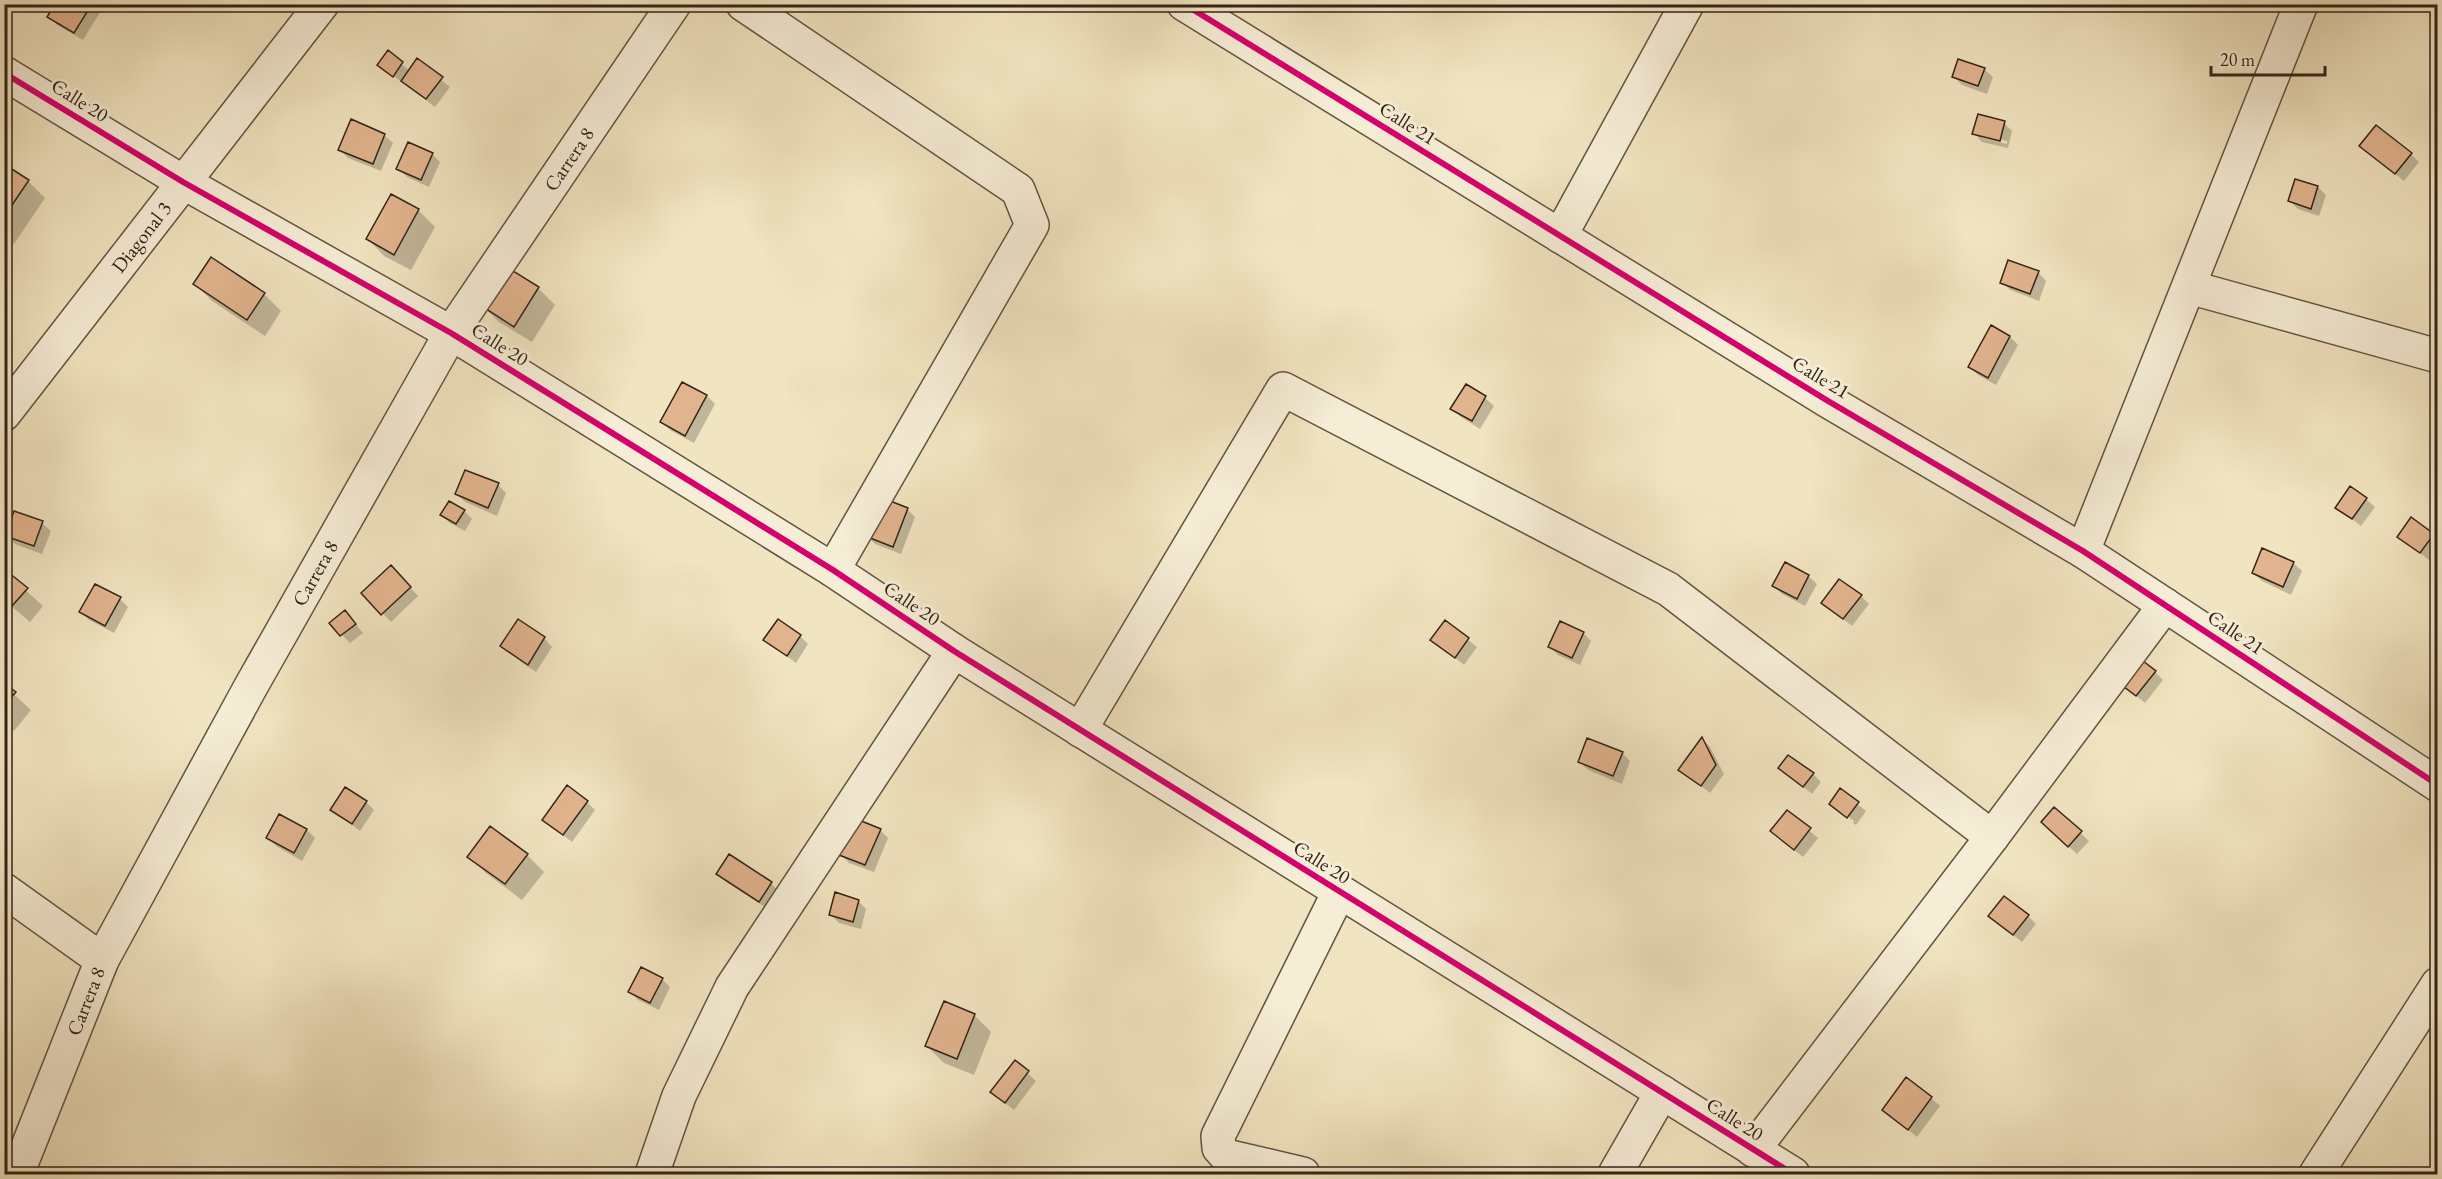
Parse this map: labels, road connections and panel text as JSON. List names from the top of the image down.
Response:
{
  "streets": {
    "street": [
      "Calle 20",
      "Calle 21",
      "Carrera 8",
      "Diagonal 3"
    ]
  },
  "crossings": [
    ["Calle 20", "Carrera 8"],
    ["Calle 20", "Diagonal 3"]
  ],
  "scale_bar": "20 m"
}
